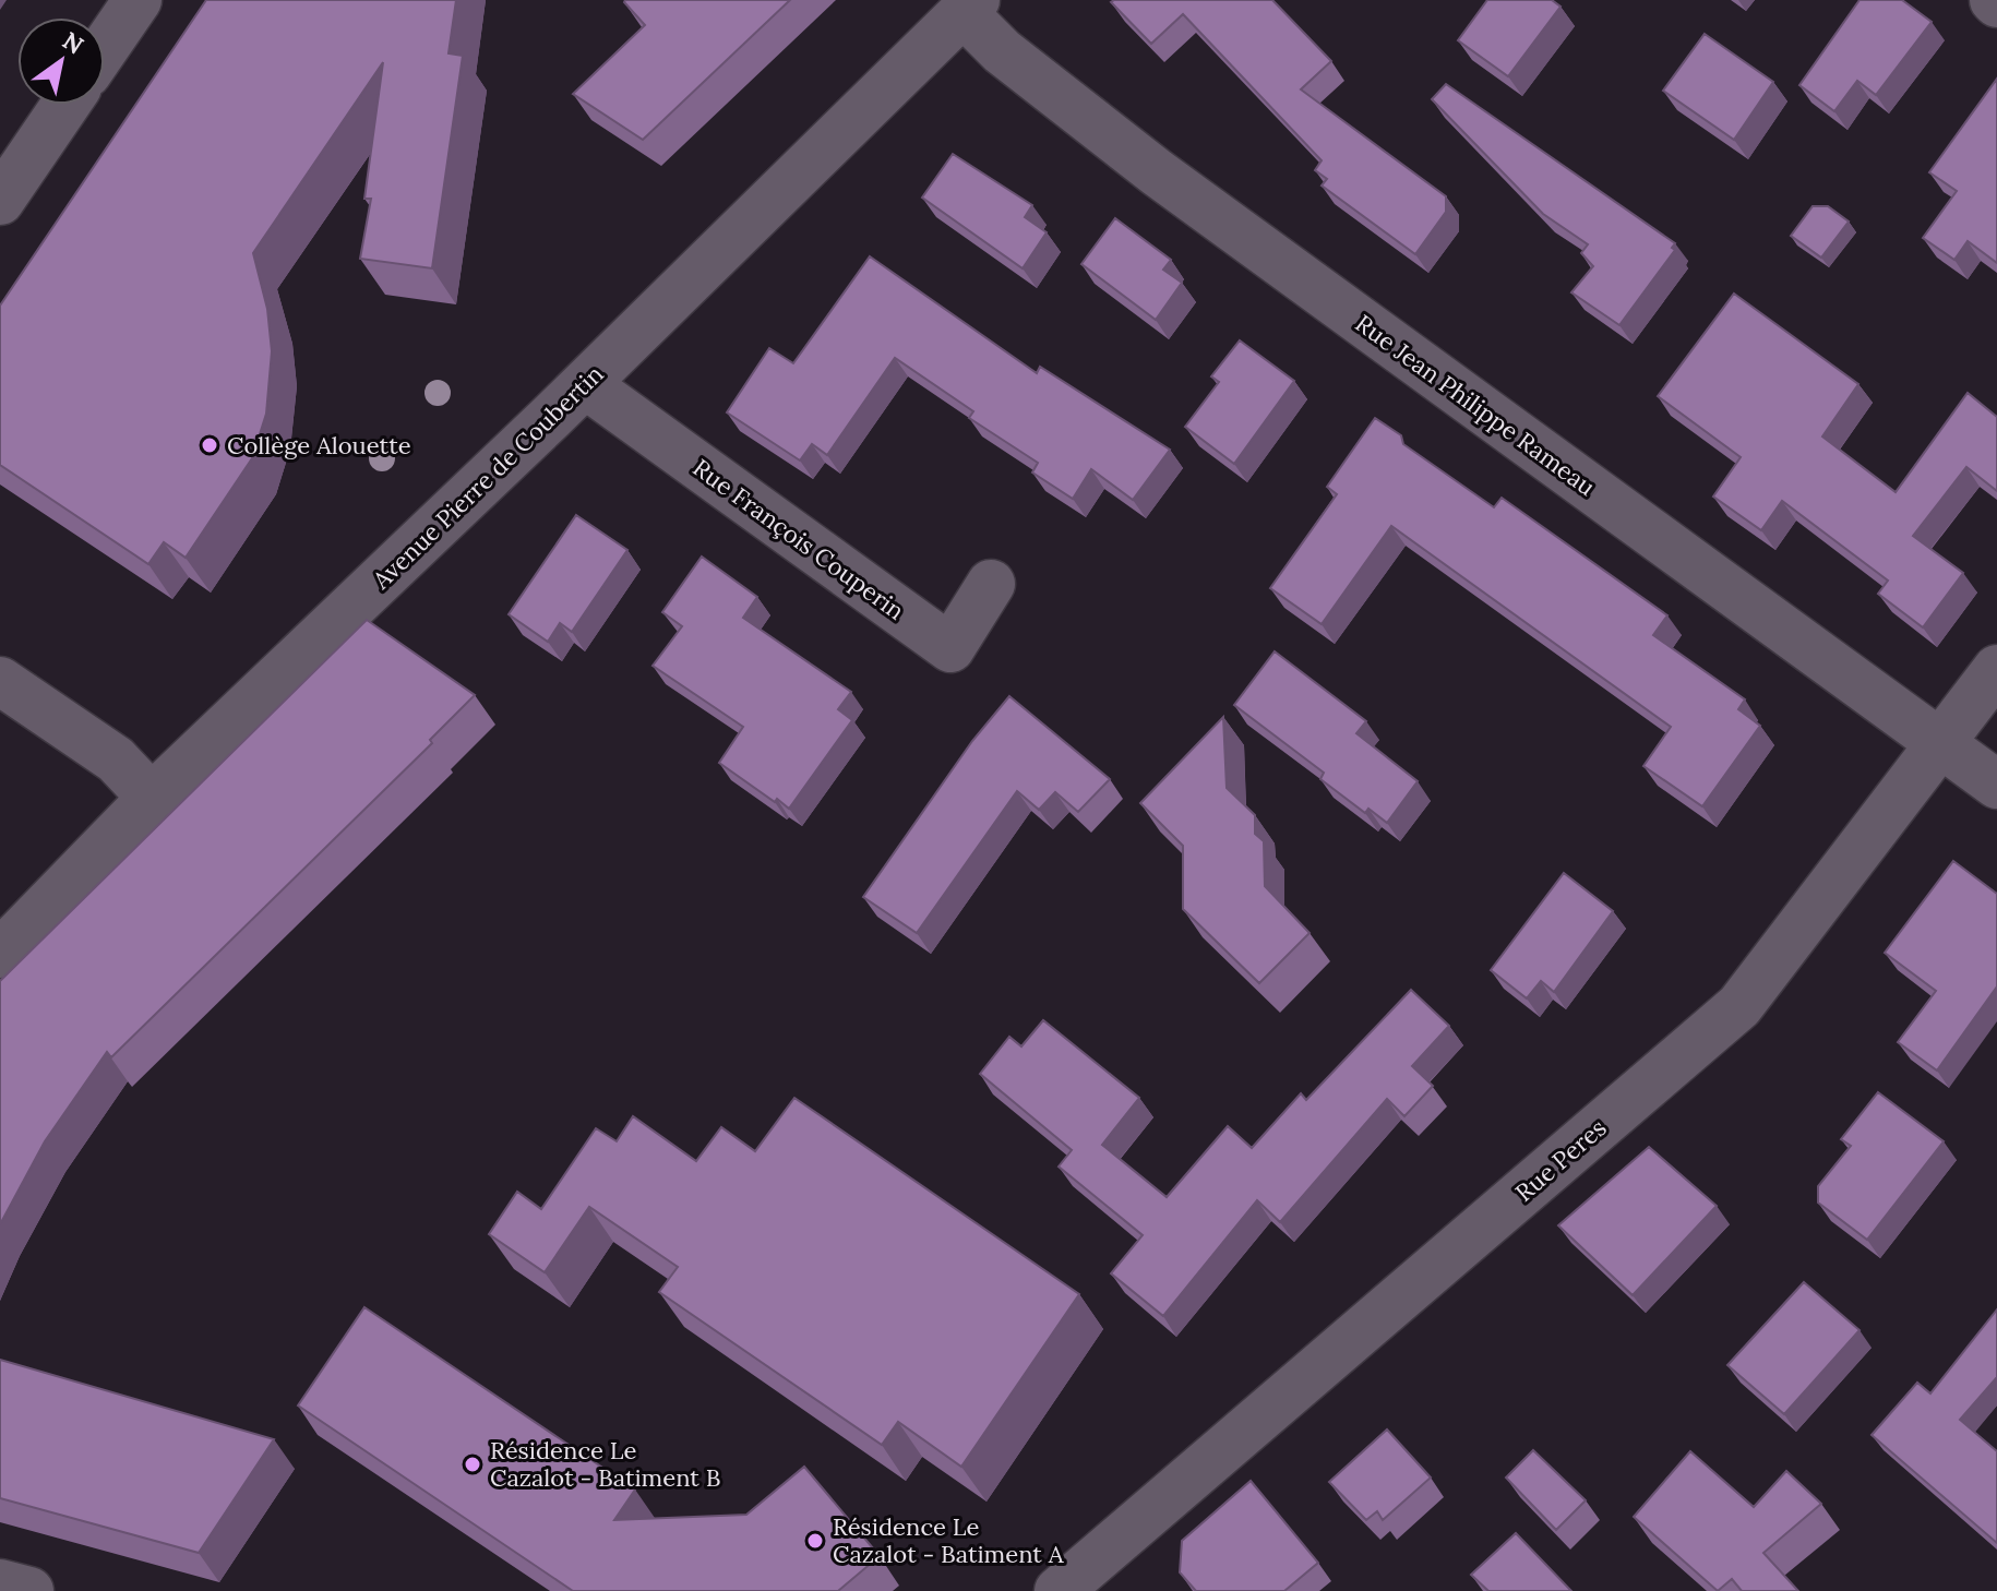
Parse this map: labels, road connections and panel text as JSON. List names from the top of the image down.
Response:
{
  "streets": {
    "street": [
      "Rue Jean Philippe Rameau",
      "Avenue Pierre de Coubertin",
      "Rue François Couperin",
      "Rue Peres"
    ]
  },
  "crossings": [
    ["Rue Jean Philippe Rameau", "Avenue Pierre de Coubertin"],
    ["Rue Jean Philippe Rameau", "Rue Peres"],
    ["Avenue Pierre de Coubertin", "Rue François Couperin"]
  ],
  "places": ["Collège Alouette", "Résidence Le Cazalot - Batiment B", "Résidence Le Cazalot - Batiment A"],
  "north": "top right"
}
